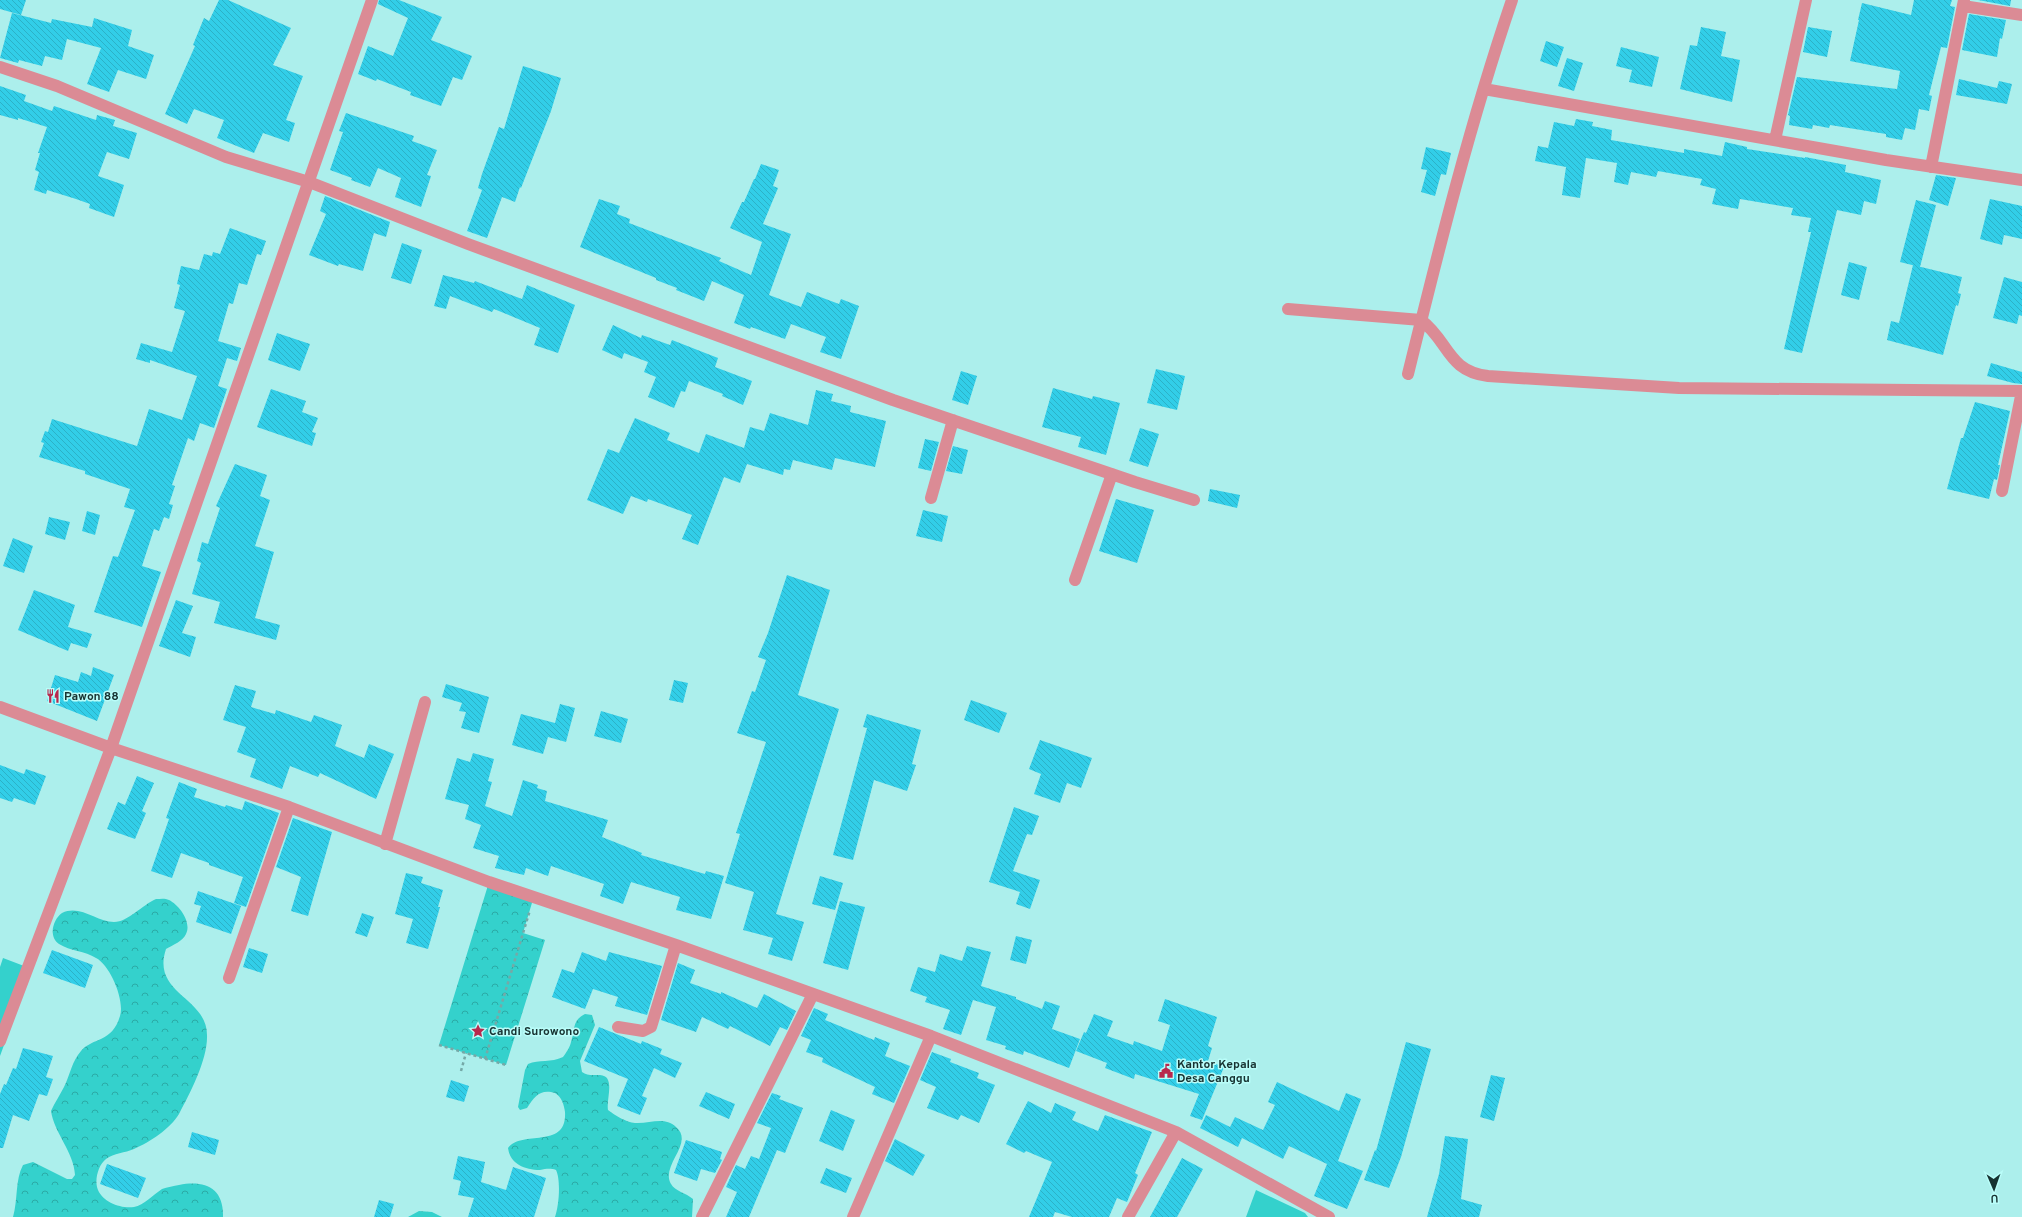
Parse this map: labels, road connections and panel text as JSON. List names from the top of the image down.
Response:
{
  "places": {
    "restaurant": ["Pawon 88"],
    "place": ["Candi Surowono"],
    "public building": ["Kantor Kepala Desa Canggu"]
  },
  "north": "bottom"
}
